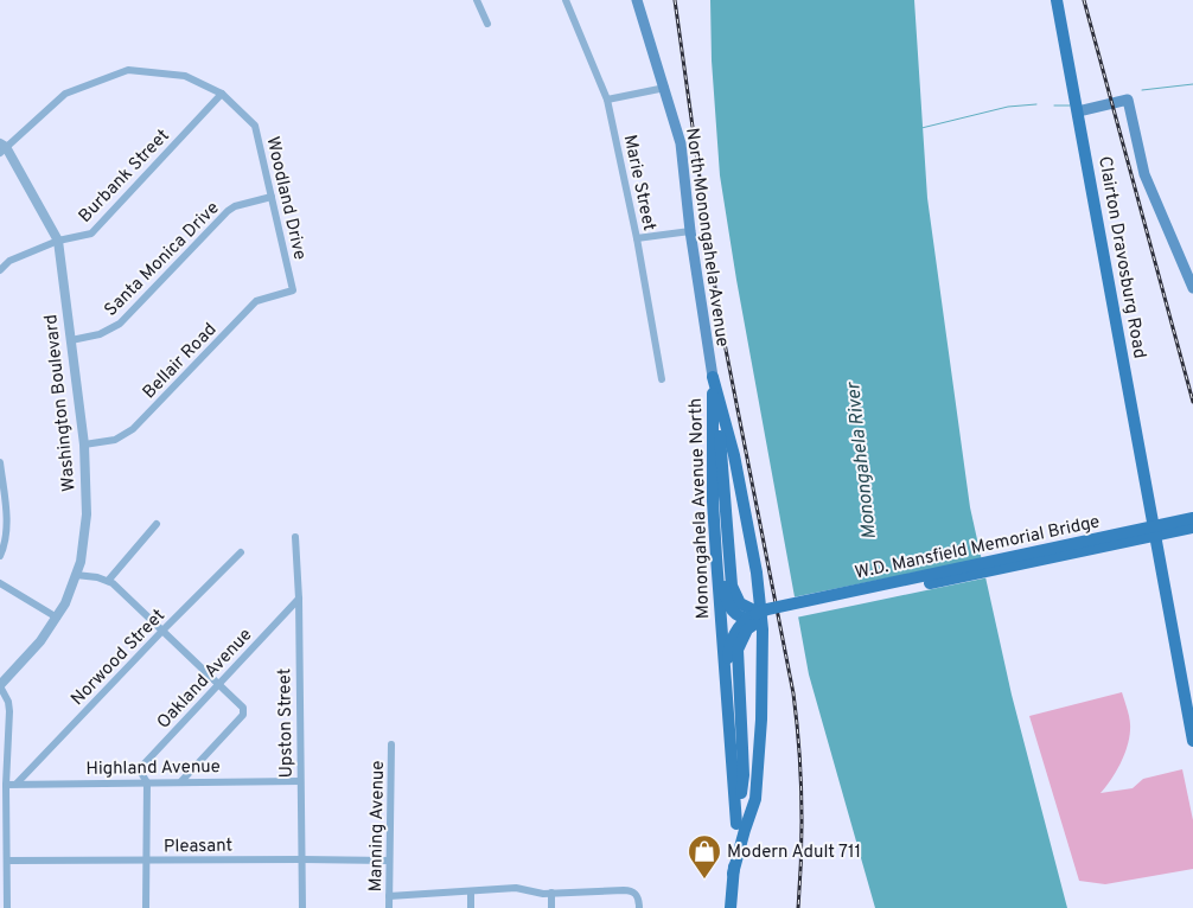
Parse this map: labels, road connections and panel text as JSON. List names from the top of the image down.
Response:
{
  "streets": {
    "main road": [
      "North Monongahela Avenue",
      "Clairton Dravosburg Road",
      "Monongahela Avenue North",
      "W.D. Mansfield Memorial Bridge"
    ],
    "street": [
      "Burbank Street",
      "Marie Street",
      "Woodland Drive",
      "Santa Monica Drive",
      "Bellair Road",
      "Washington Boulevard",
      "Norwood Street",
      "Oakland Avenue",
      "Upston Street",
      "Highland Avenue",
      "Manning Avenue",
      "Pleasant"
    ]
  },
  "crossings": [
    ["Burbank Street", "Woodland Drive"],
    ["Burbank Street", "Washington Boulevard"],
    ["Woodland Drive", "Santa Monica Drive"],
    ["Woodland Drive", "Bellair Road"],
    ["Woodland Drive", "Washington Boulevard"],
    ["North Monongahela Avenue", "Monongahela Avenue North"],
    ["Clairton Dravosburg Road", "W.D. Mansfield Memorial Bridge"],
    ["Santa Monica Drive", "Washington Boulevard"],
    ["Bellair Road", "Washington Boulevard"],
    ["Norwood Street", "Highland Avenue"],
    ["Oakland Avenue", "Upston Street"],
    ["Oakland Avenue", "Highland Avenue"],
    ["Upston Street", "Highland Avenue"],
    ["Upston Street", "Pleasant"],
    ["Manning Avenue", "Pleasant"]
  ],
  "water": ["Monongahela River"],
  "places": {
    "shop": ["Modern Adult 711"]
  }
}
